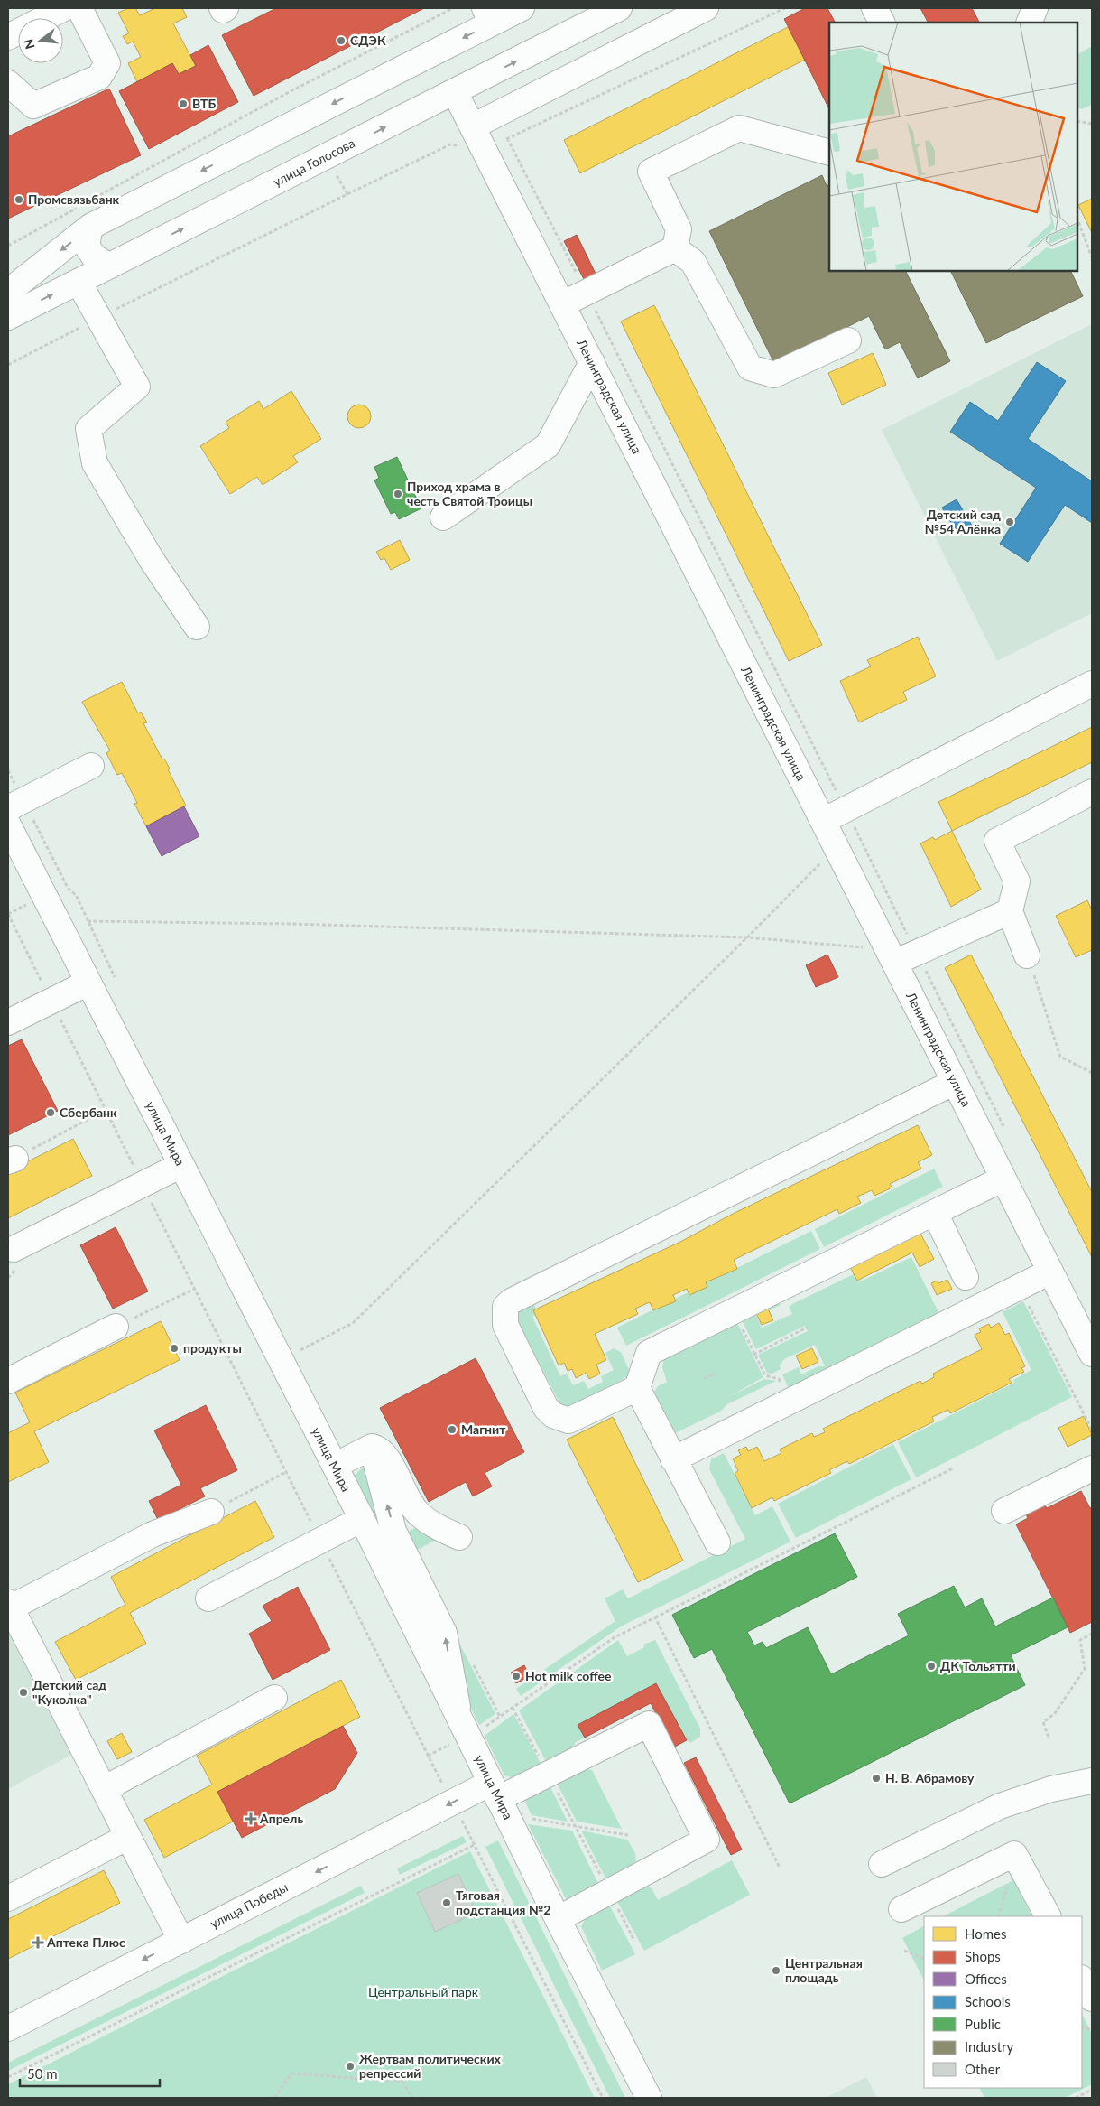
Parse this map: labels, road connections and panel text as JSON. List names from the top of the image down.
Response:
{
  "streets": {
    "main road": [
      "улица Голосова",
      "Ленинградская улица",
      "улица Мира",
      "улица Победы"
    ]
  },
  "crossings": [
    ["улица Голосова", "Ленинградская улица"],
    ["улица Мира", "улица Победы"]
  ],
  "parks": ["Центральный парк"],
  "places": {
    "other": [
      "СДЭК",
      "ВТБ",
      "Промсвязьбанк",
      "Приход храма в честь Святой Троицы",
      "Детский сад №54 Алёнка",
      "Сбербанк",
      "продукты",
      "Магнит",
      "ДК Тольятти",
      "Hot milk coffee",
      "Детский сад \"Куколка\"",
      "Н. В. Абрамову",
      "Тяговая подстанция №2",
      "Центральная площадь",
      "Жертвам политических репрессий"
    ],
    "health": ["Апрель", "Аптека Плюс"]
  },
  "legend": [
    "Homes",
    "Shops",
    "Offices",
    "Schools",
    "Public",
    "Industry",
    "Other"
  ],
  "scale_bar": "50 m",
  "north": "left"
}
